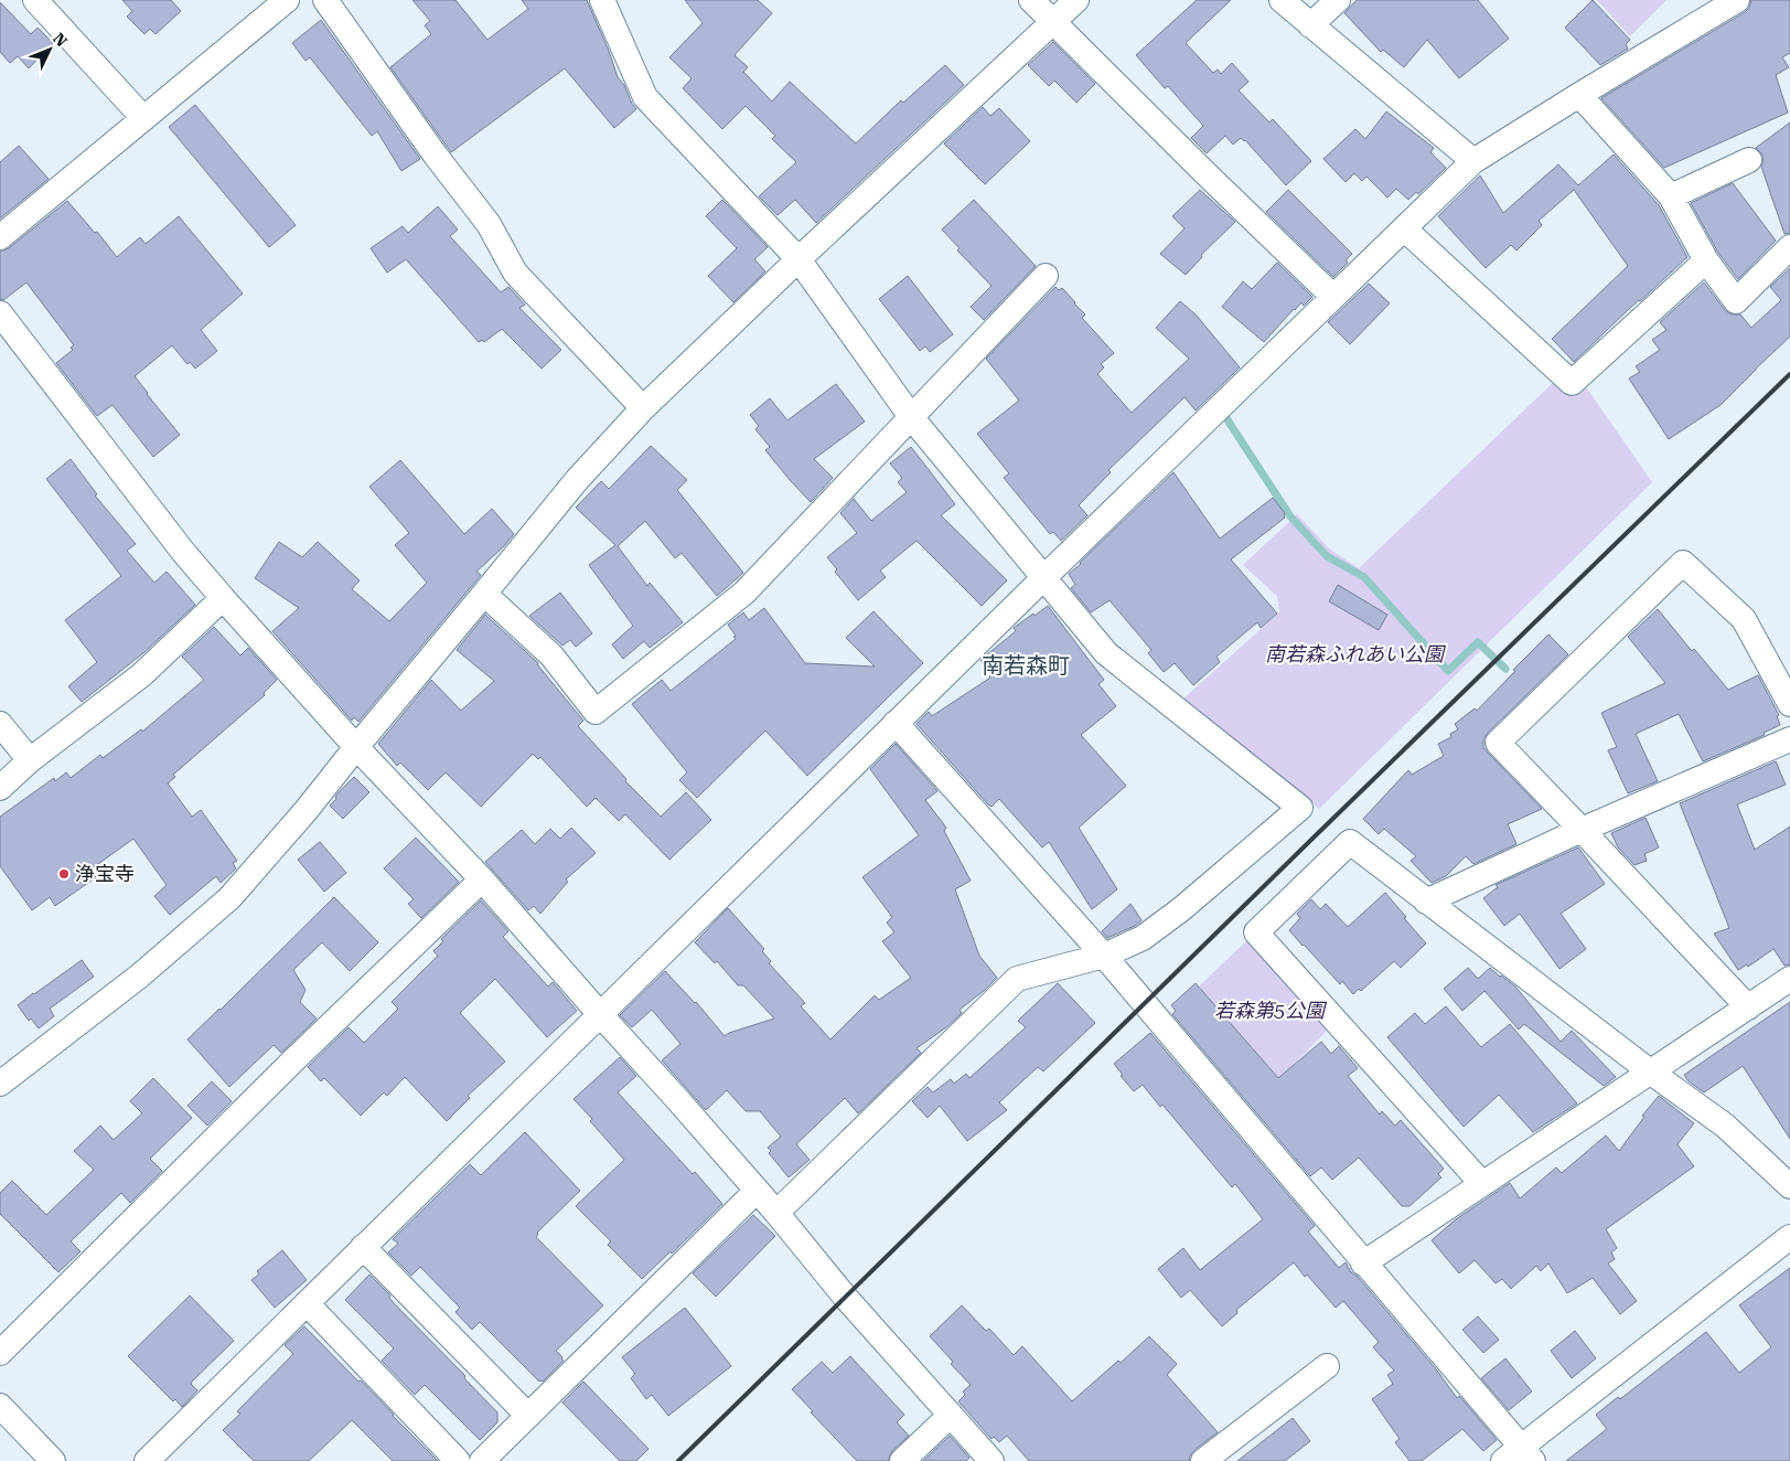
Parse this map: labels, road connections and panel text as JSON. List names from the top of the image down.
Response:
{
  "districts": ["南若森町"],
  "parks": ["南若森ふれあい公園", "若森第5公園"],
  "places": ["浄宝寺"],
  "north": "top right"
}
